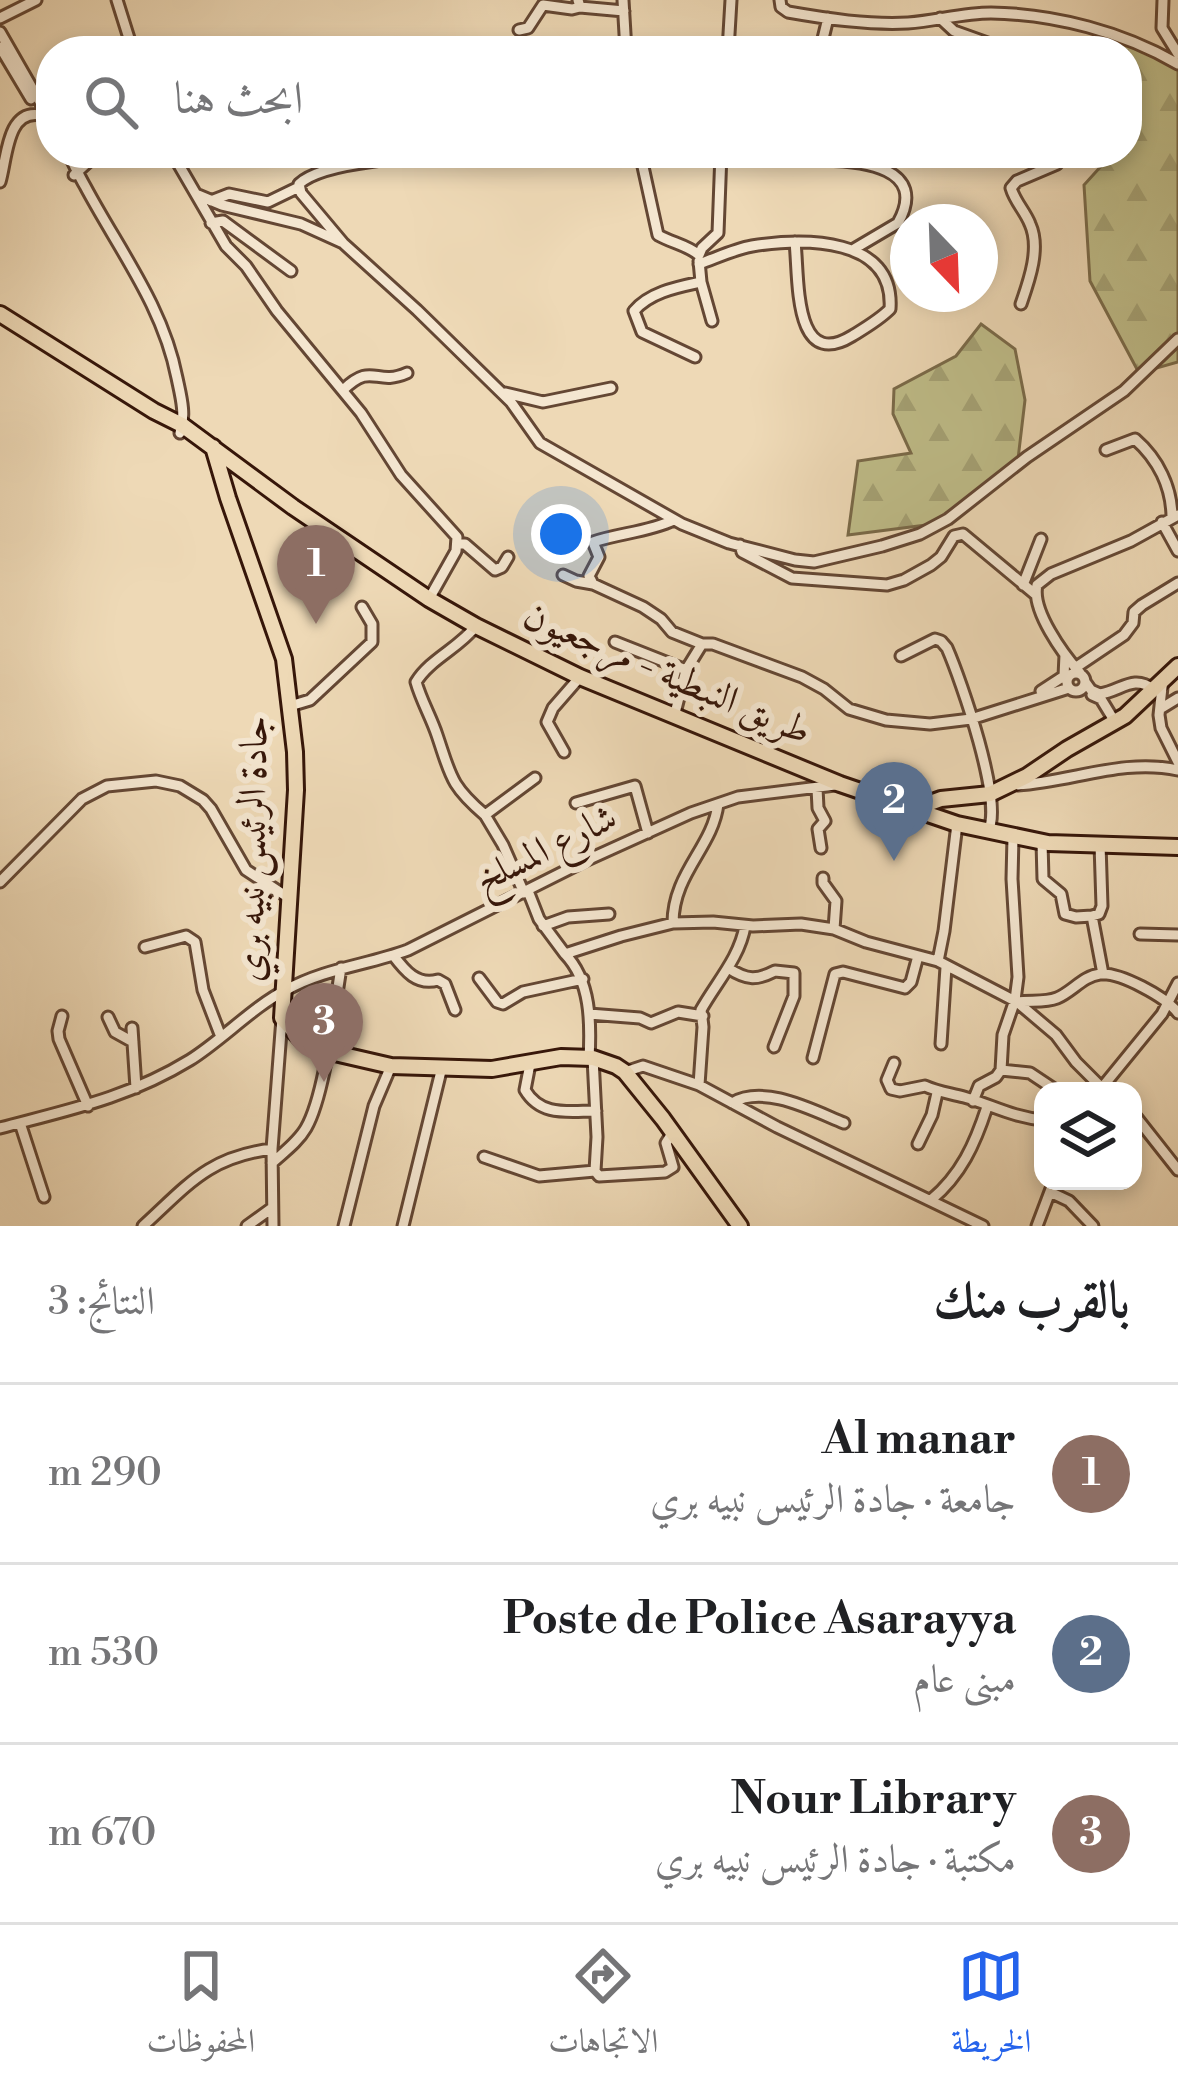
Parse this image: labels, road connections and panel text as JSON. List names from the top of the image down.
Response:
{
  "streets": {
    "main road": ["طريق النبطية - مرجعيون", "جادة الرئيس نبيه بري"],
    "street": ["شارع المسلخ"]
  },
  "crossings": [
    ["طريق النبطية - مرجعيون", "جادة الرئيس نبيه بري"],
    ["طريق النبطية - مرجعيون", "شارع المسلخ"],
    ["جادة الرئيس نبيه بري", "شارع المسلخ"]
  ],
  "north": "bottom right",
  "page": {
    "search": "ابحث هنا",
    "pins": ["1", "2", "3"],
    "heading": ["بالقرب منك", "النتائج: 3"],
    "list": [
      {
        "mark": "1",
        "name": "Al manar",
        "note": "جامعة · جادة الرئيس نبيه بري",
        "value": "290 m"
      },
      {
        "mark": "2",
        "name": "Poste de Police Asarayya",
        "note": "مبنى عام",
        "value": "530 m"
      },
      {
        "mark": "3",
        "name": "Nour Library",
        "note": "مكتبة · جادة الرئيس نبيه بري",
        "value": "670 m"
      }
    ],
    "nav": ["الخريطة", "الاتجاهات", "المحفوظات"]
  }
}
